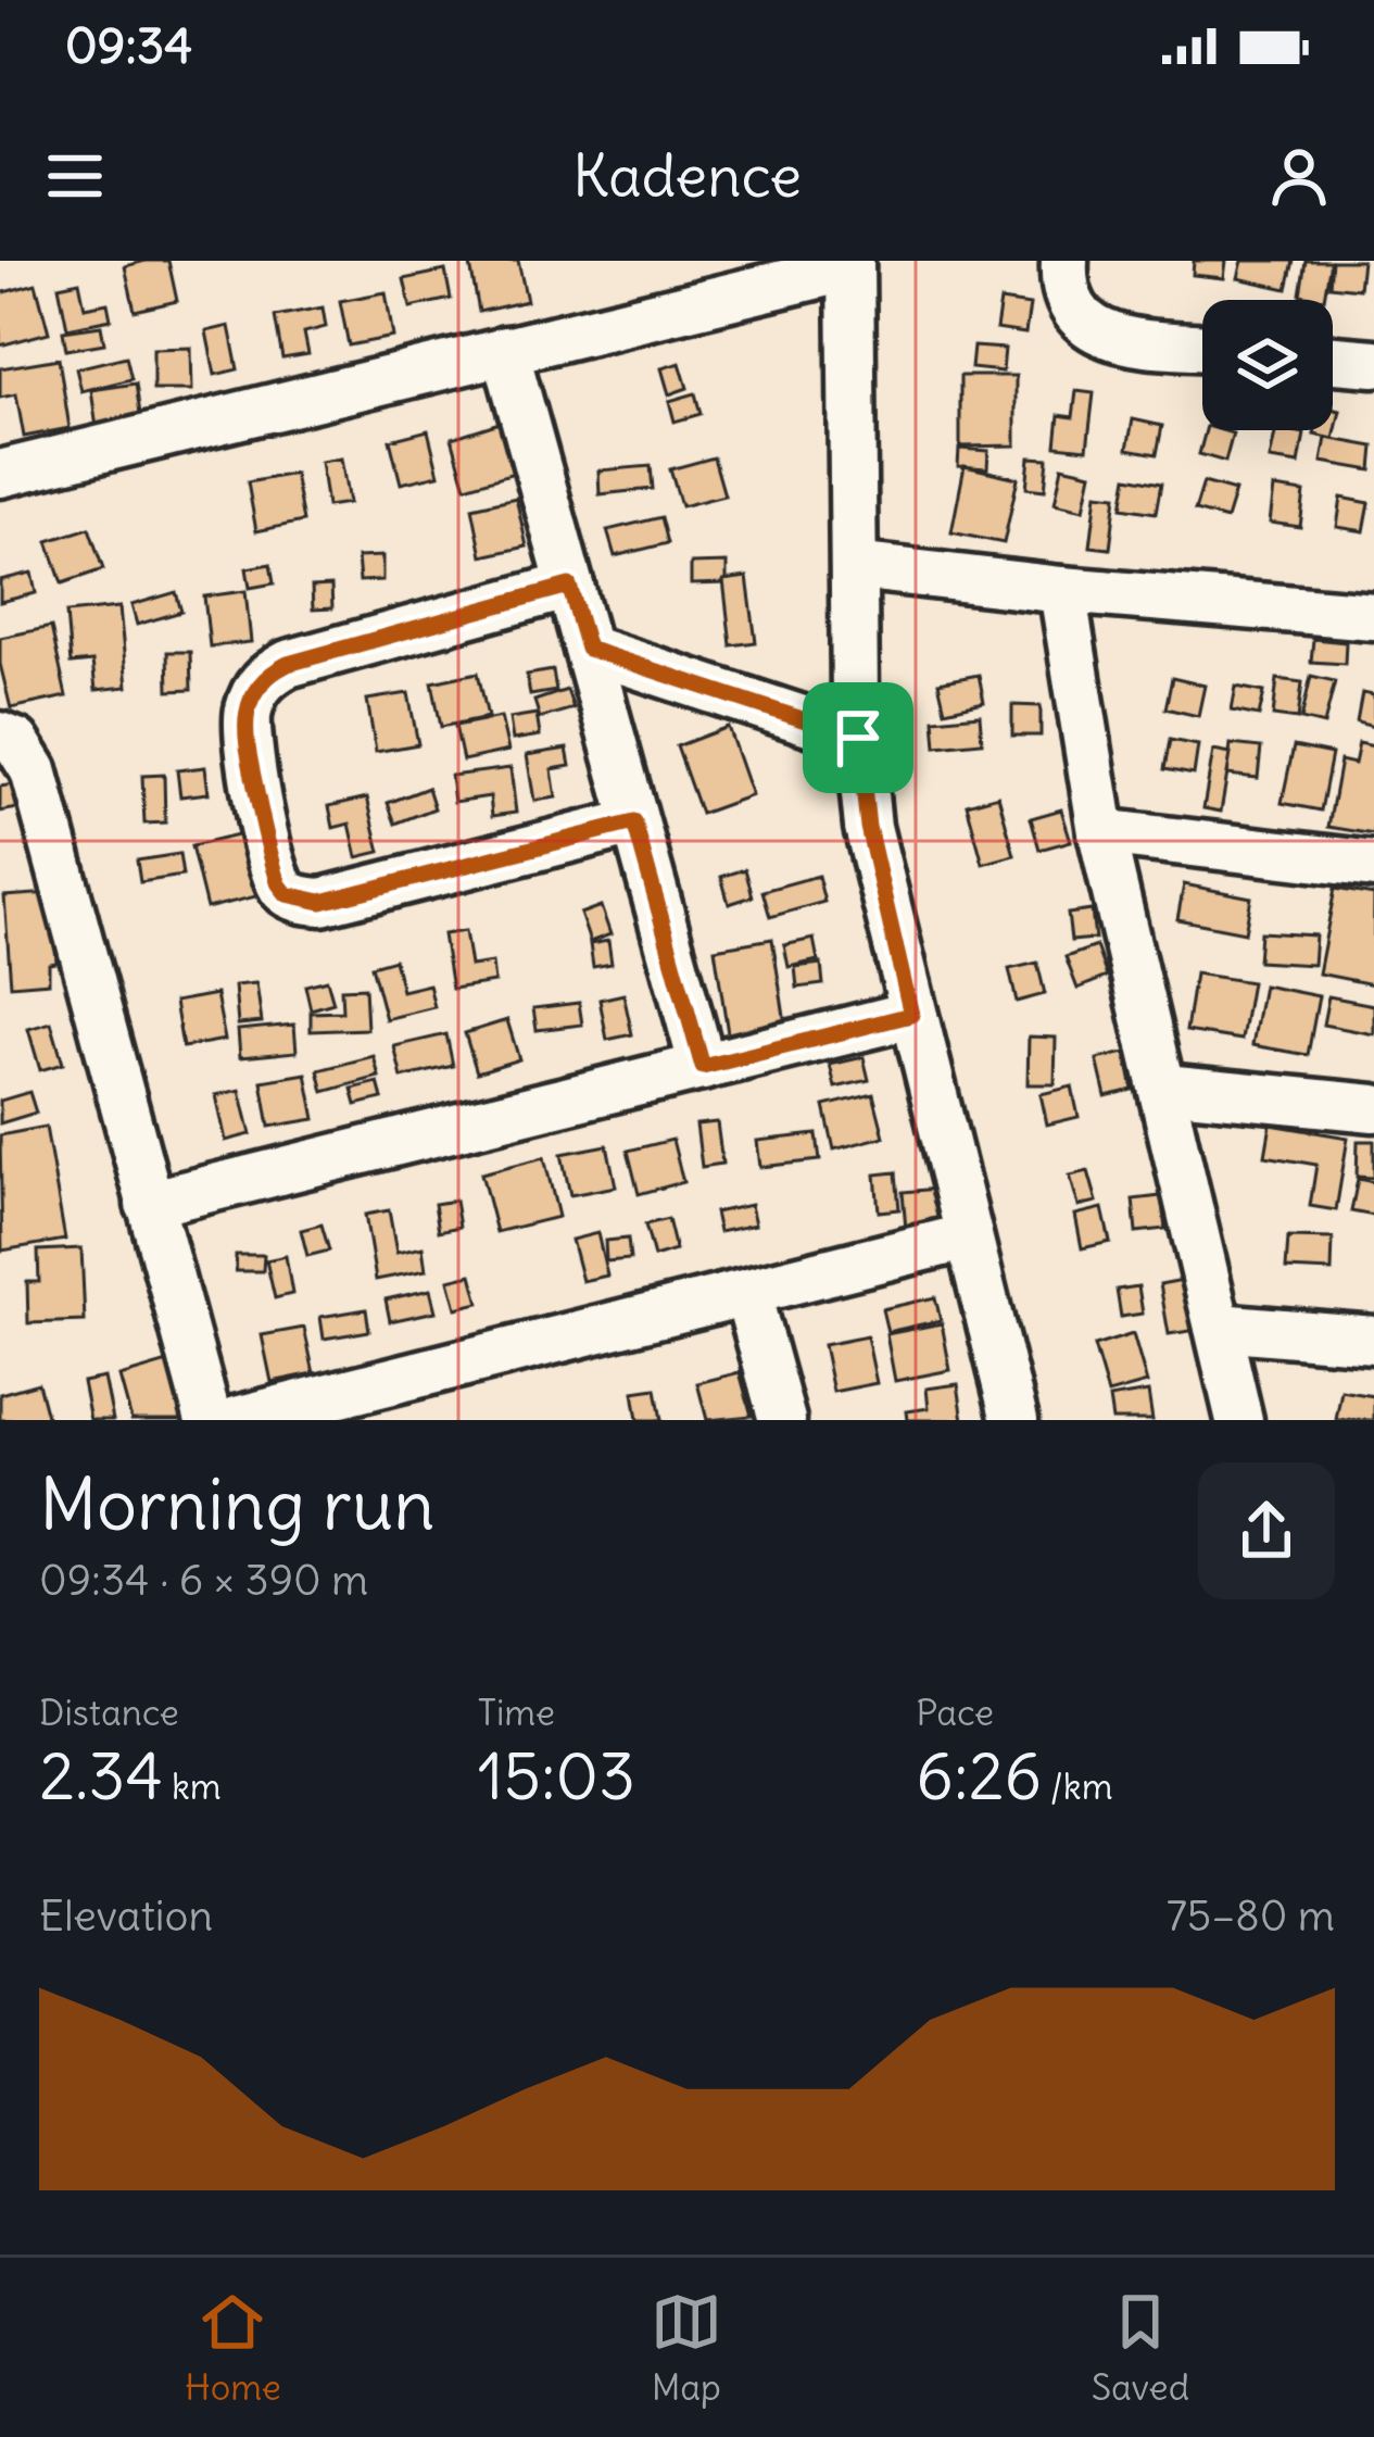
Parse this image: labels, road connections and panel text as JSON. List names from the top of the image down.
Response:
{
  "page": {
    "status": "09:34",
    "header": "Kadence",
    "heading": ["Morning run", "09:34 · 6 × 390 m"],
    "stats": [
      ["Distance", "2.34 km"],
      ["Time", "15:03"],
      ["Pace", "6:26 /km"]
    ],
    "chart": ["Elevation", "75–80 m"],
    "tabs": ["Home", "Map", "Saved"]
  }
}
